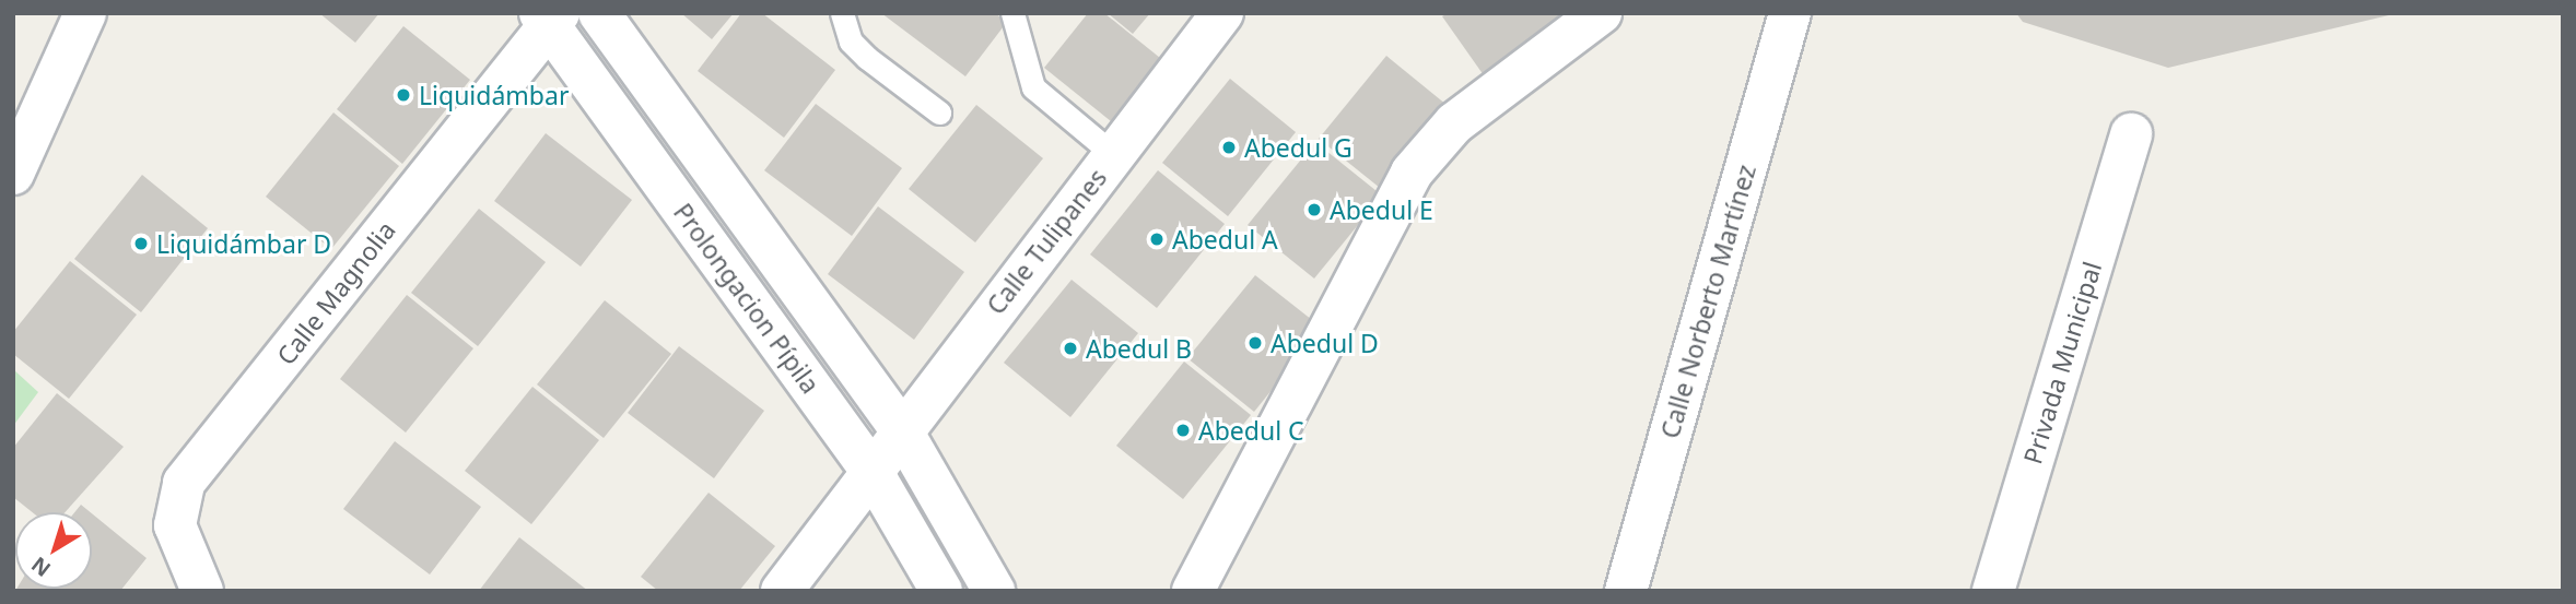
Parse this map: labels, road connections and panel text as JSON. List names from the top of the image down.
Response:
{
  "streets": {
    "street": [
      "Calle Tulipanes",
      "Calle Magnolia",
      "Prolongacion Pípila",
      "Calle Norberto Martínez",
      "Privada Municipal"
    ]
  },
  "crossings": [
    ["Calle Tulipanes", "Prolongacion Pípila"],
    ["Calle Magnolia", "Prolongacion Pípila"]
  ],
  "places": [
    "Liquidámbar",
    "Abedul G",
    "Abedul E",
    "Abedul A",
    "Liquidámbar D",
    "Abedul D",
    "Abedul B",
    "Abedul C"
  ],
  "north": "bottom left"
}
